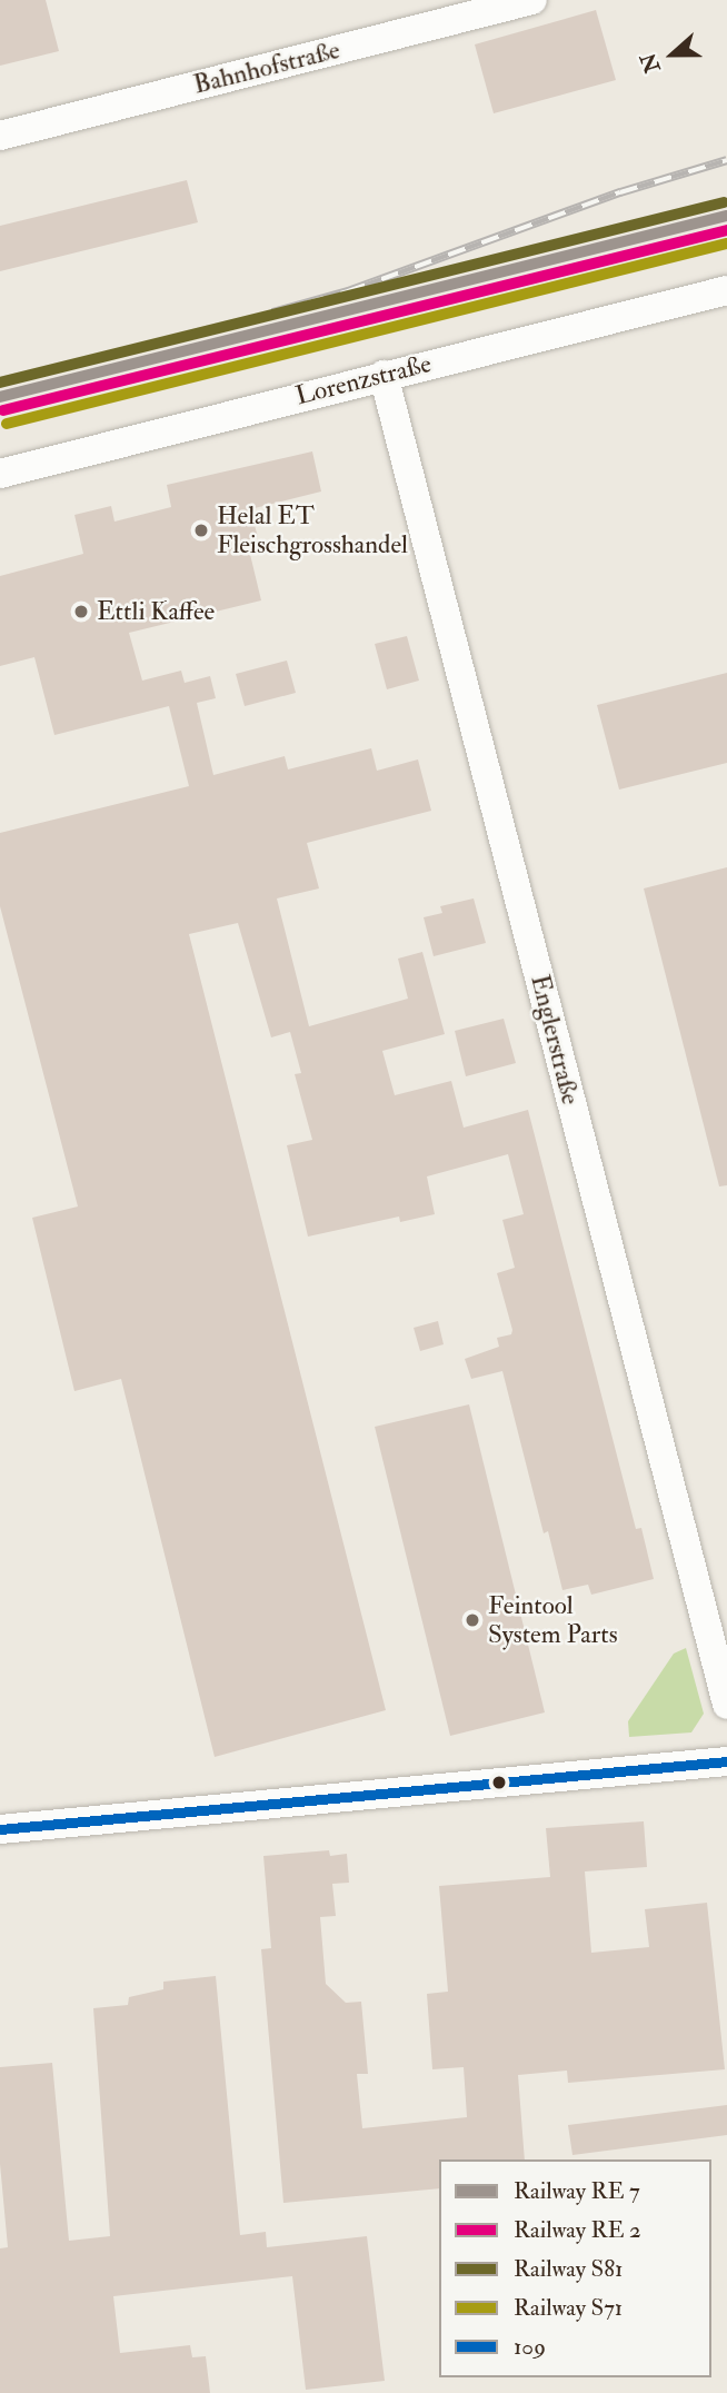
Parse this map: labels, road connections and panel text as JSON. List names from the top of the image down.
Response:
{
  "streets": {
    "street": ["Bahnhofstraße", "Lorenzstraße", "Englerstraße"]
  },
  "crossings": [
    ["Lorenzstraße", "Englerstraße"]
  ],
  "places": ["Helal ET Fleischgrosshandel", "Ettli Kaffee", "Feintool System Parts"],
  "lines": ["rail line S81", "rail line S71", "transit line 109"],
  "legend": [
    "Railway RE 7",
    "Railway RE 2",
    "Railway S81",
    "Railway S71",
    "109"
  ],
  "north": "left"
}
